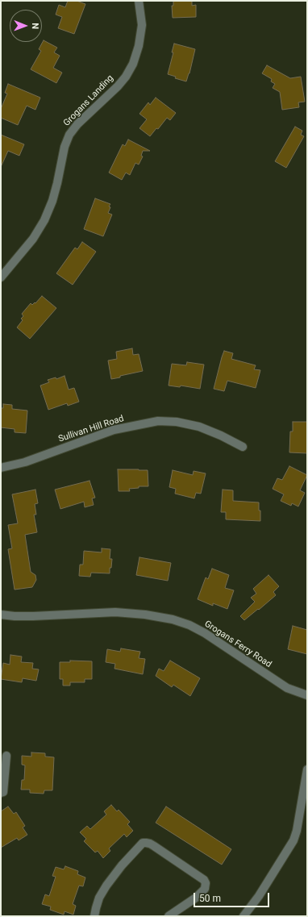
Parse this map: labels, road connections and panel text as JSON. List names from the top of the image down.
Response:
{
  "streets": {
    "street": ["Grogans Landing", "Sullivan Hill Road", "Grogans Ferry Road"]
  },
  "scale_bar": "50 m",
  "north": "right"
}
